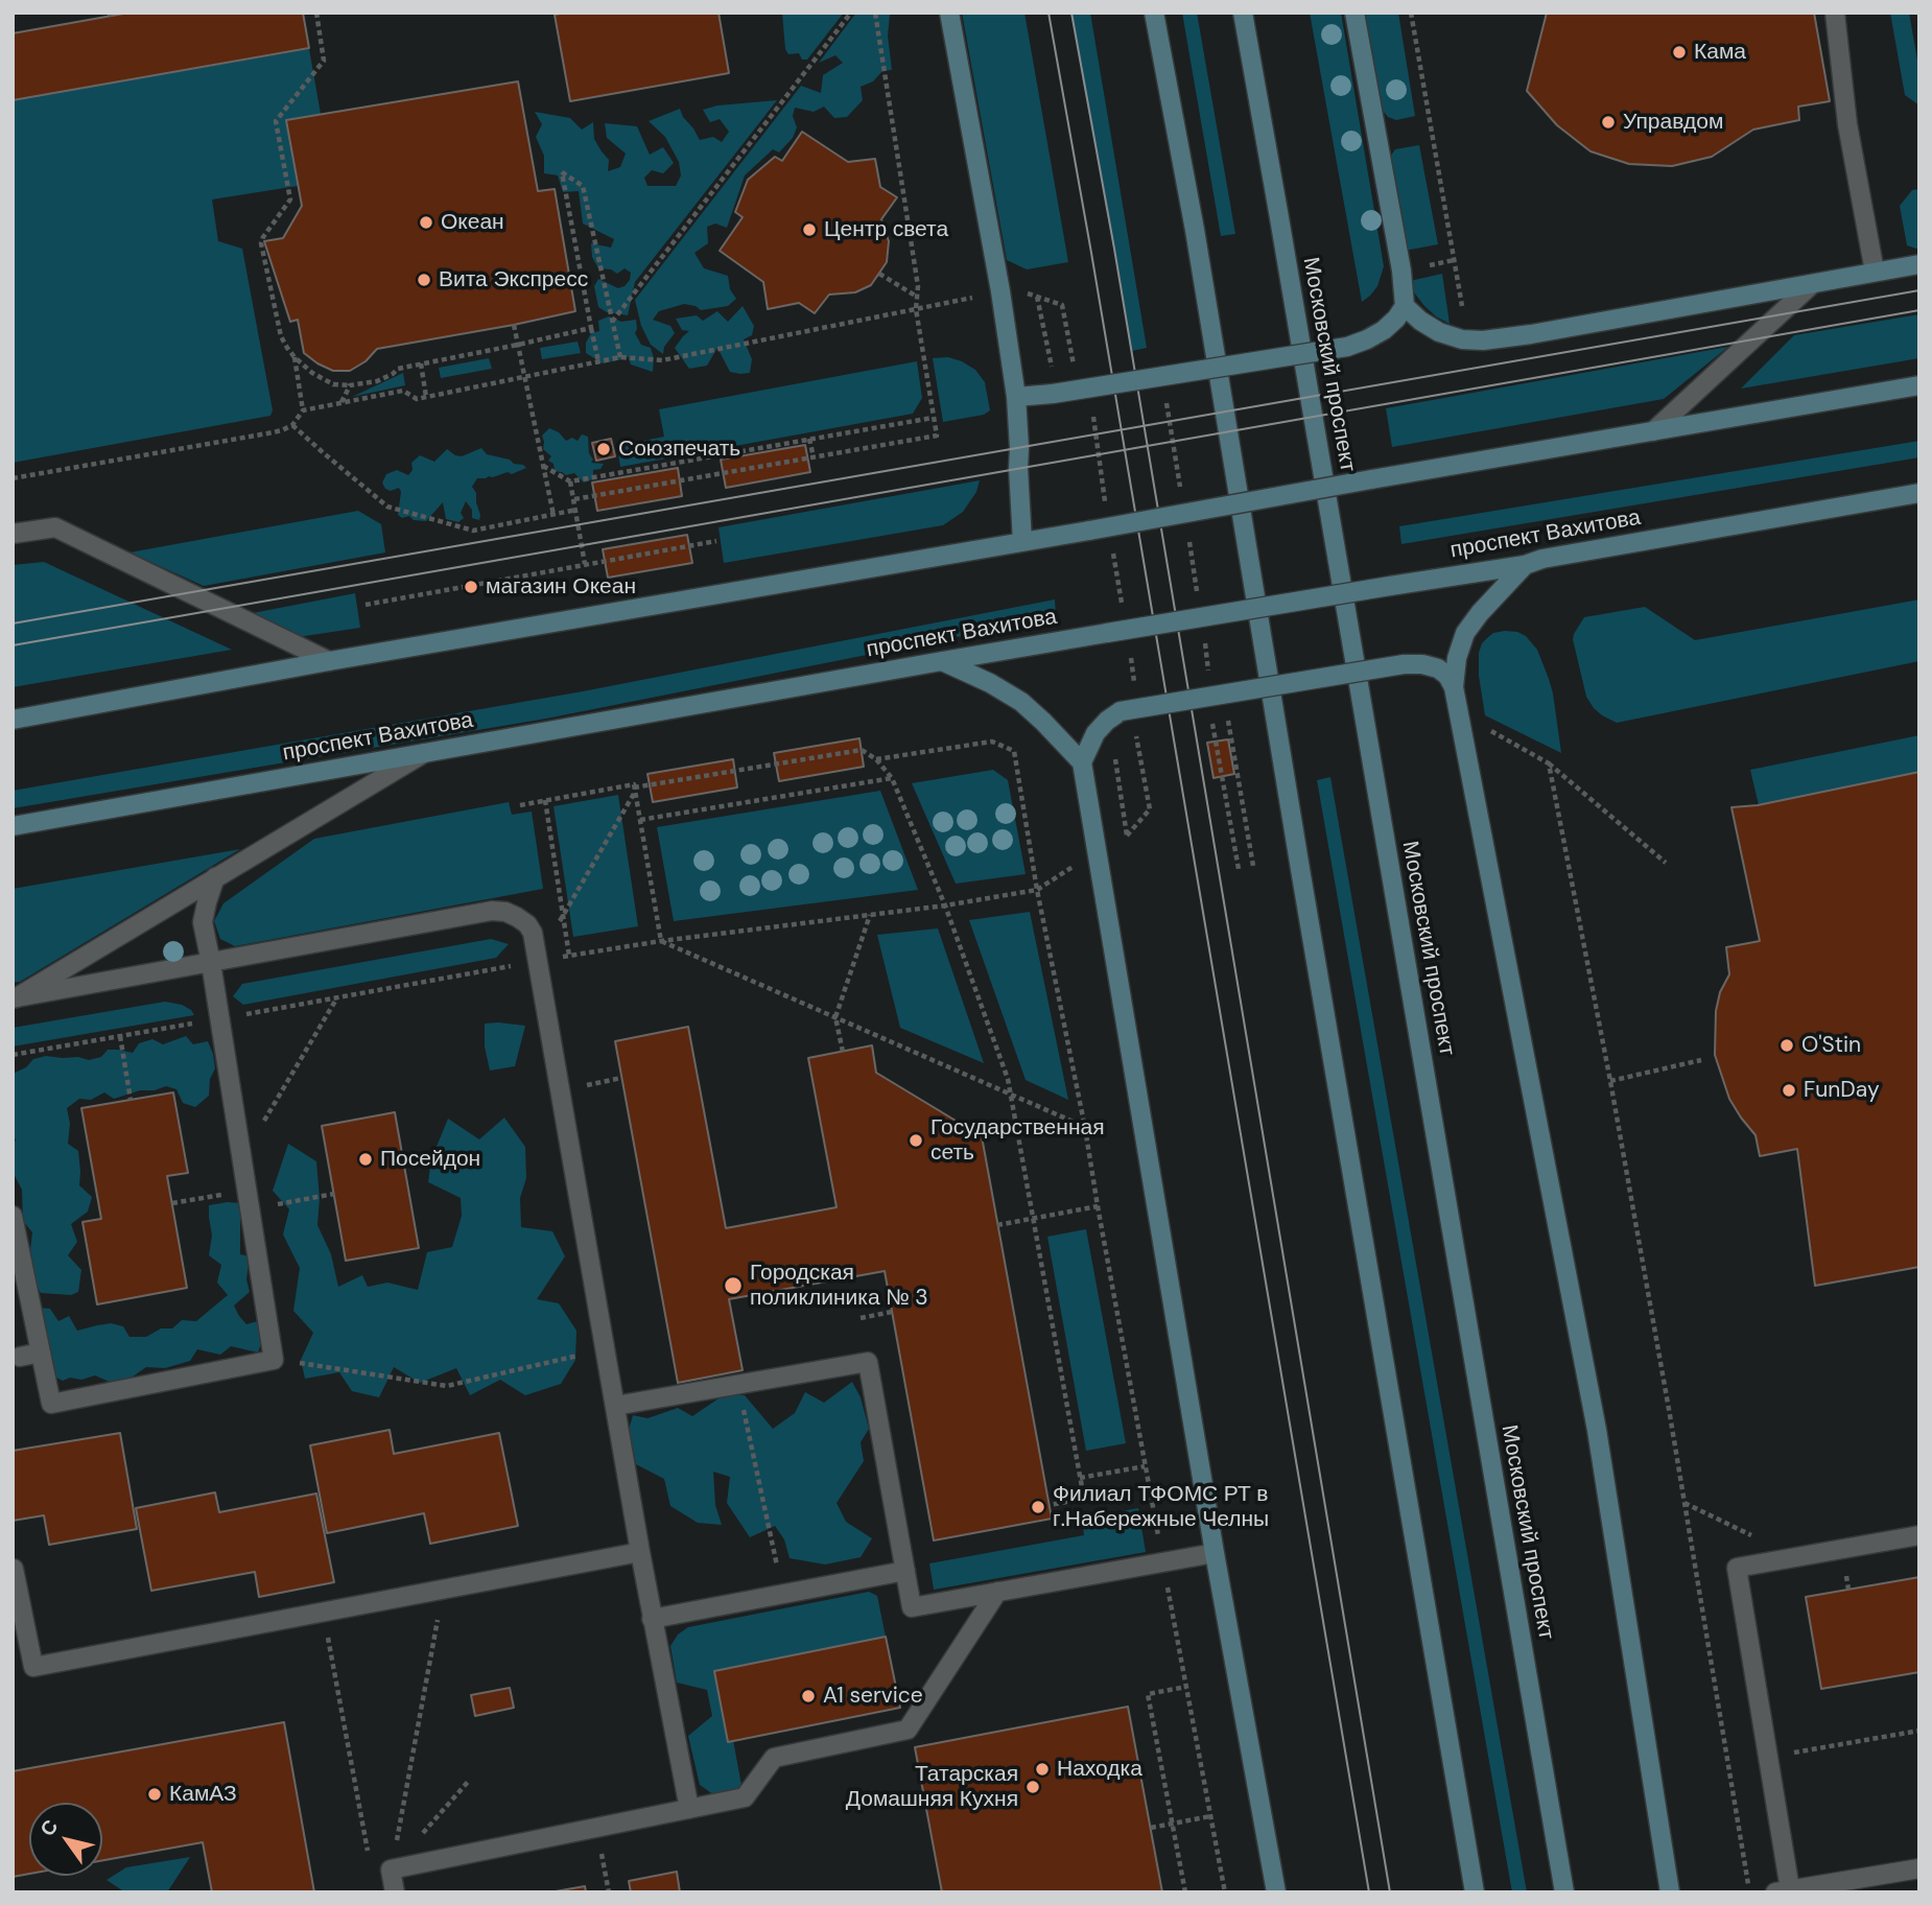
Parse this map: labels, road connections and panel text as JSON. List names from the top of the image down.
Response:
{
  "streets": {
    "main road": ["Московский проспект", "проспект Вахитова"]
  },
  "places": [
    "Кама",
    "Управдом",
    "Океан",
    "Центр света",
    "Вита Экспресс",
    "Союзпечать",
    "магазин Океан",
    "O'Stin",
    "FunDay",
    "Государственная сеть",
    "Посейдон",
    "Городская поликлиника № 3",
    "Филиал ТФОМС РТ в г.Набережные Челны",
    "A1 service",
    "Находка",
    "Татарская Домашняя Кухня",
    "КамАЗ"
  ],
  "north": "top left"
}
